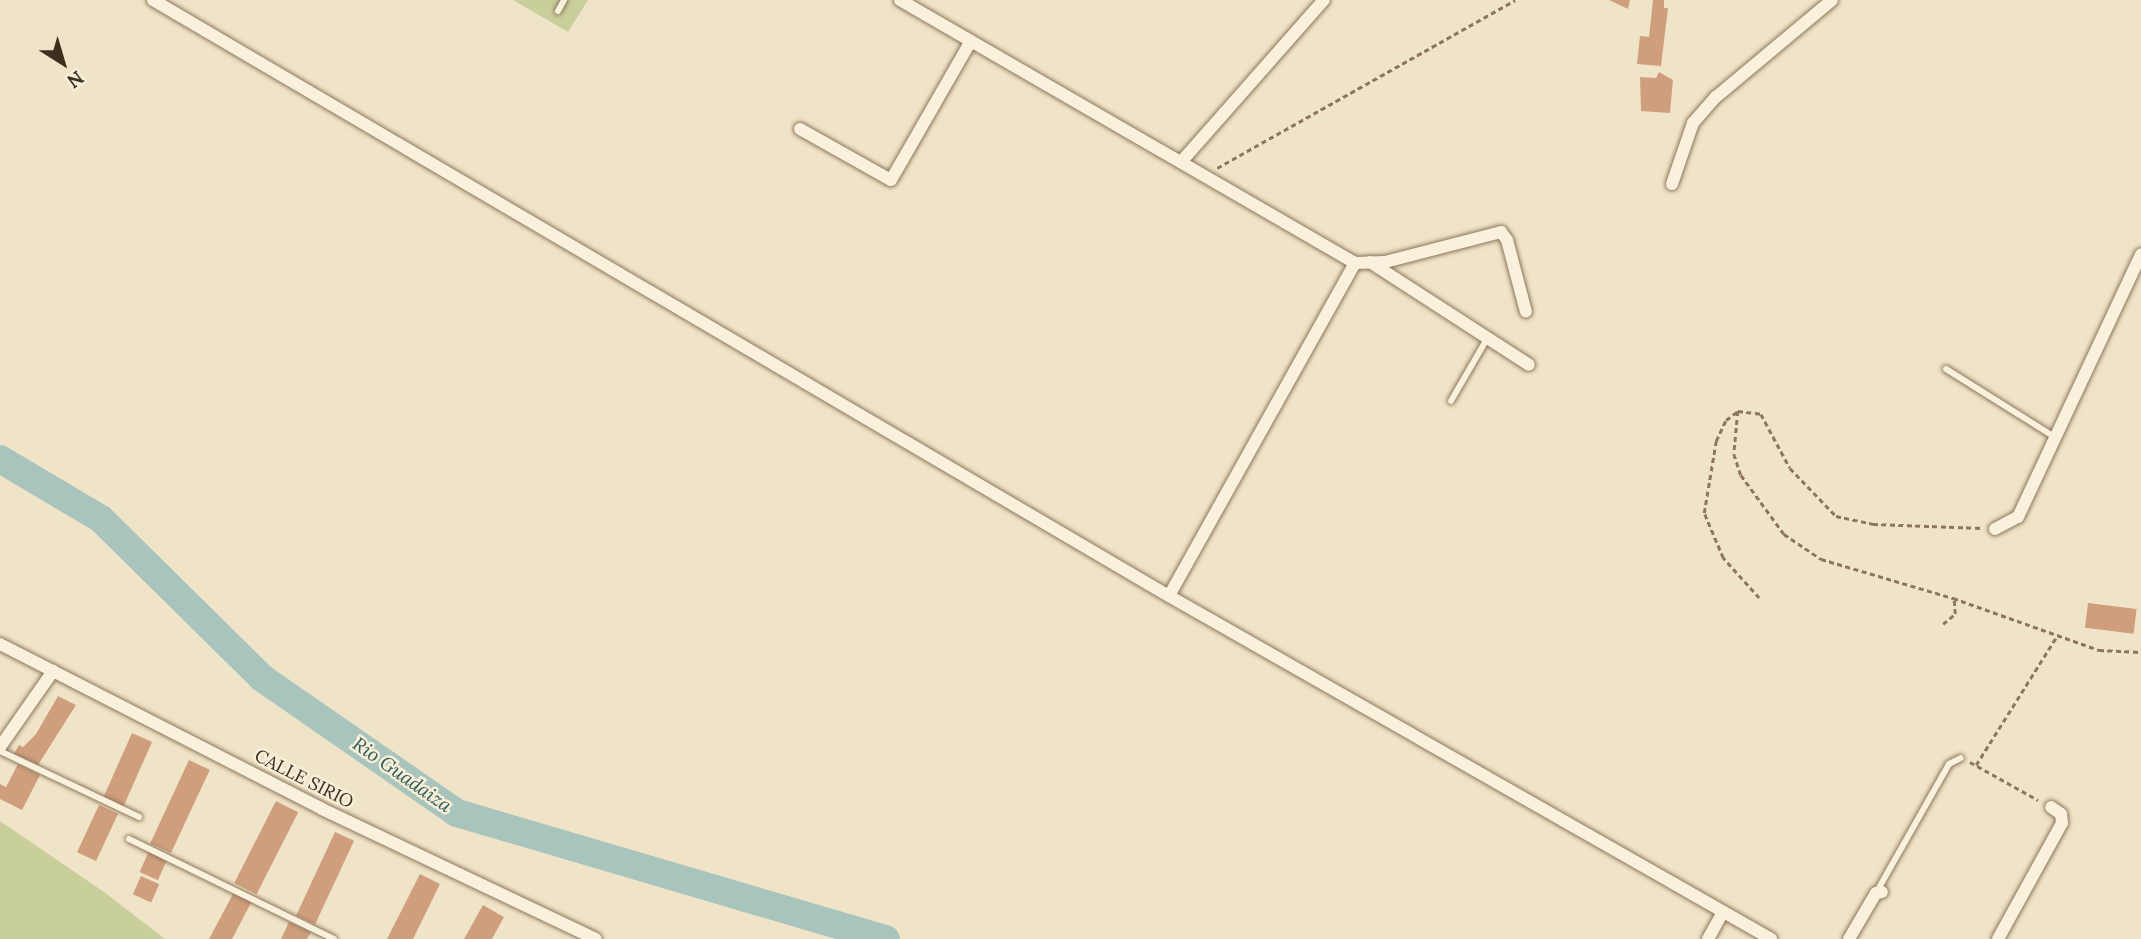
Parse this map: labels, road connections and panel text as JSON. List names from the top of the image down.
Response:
{
  "streets": {
    "street": ["CALLE SIRIO"]
  },
  "water": ["Rio Guadaiza"],
  "north": "bottom right"
}
